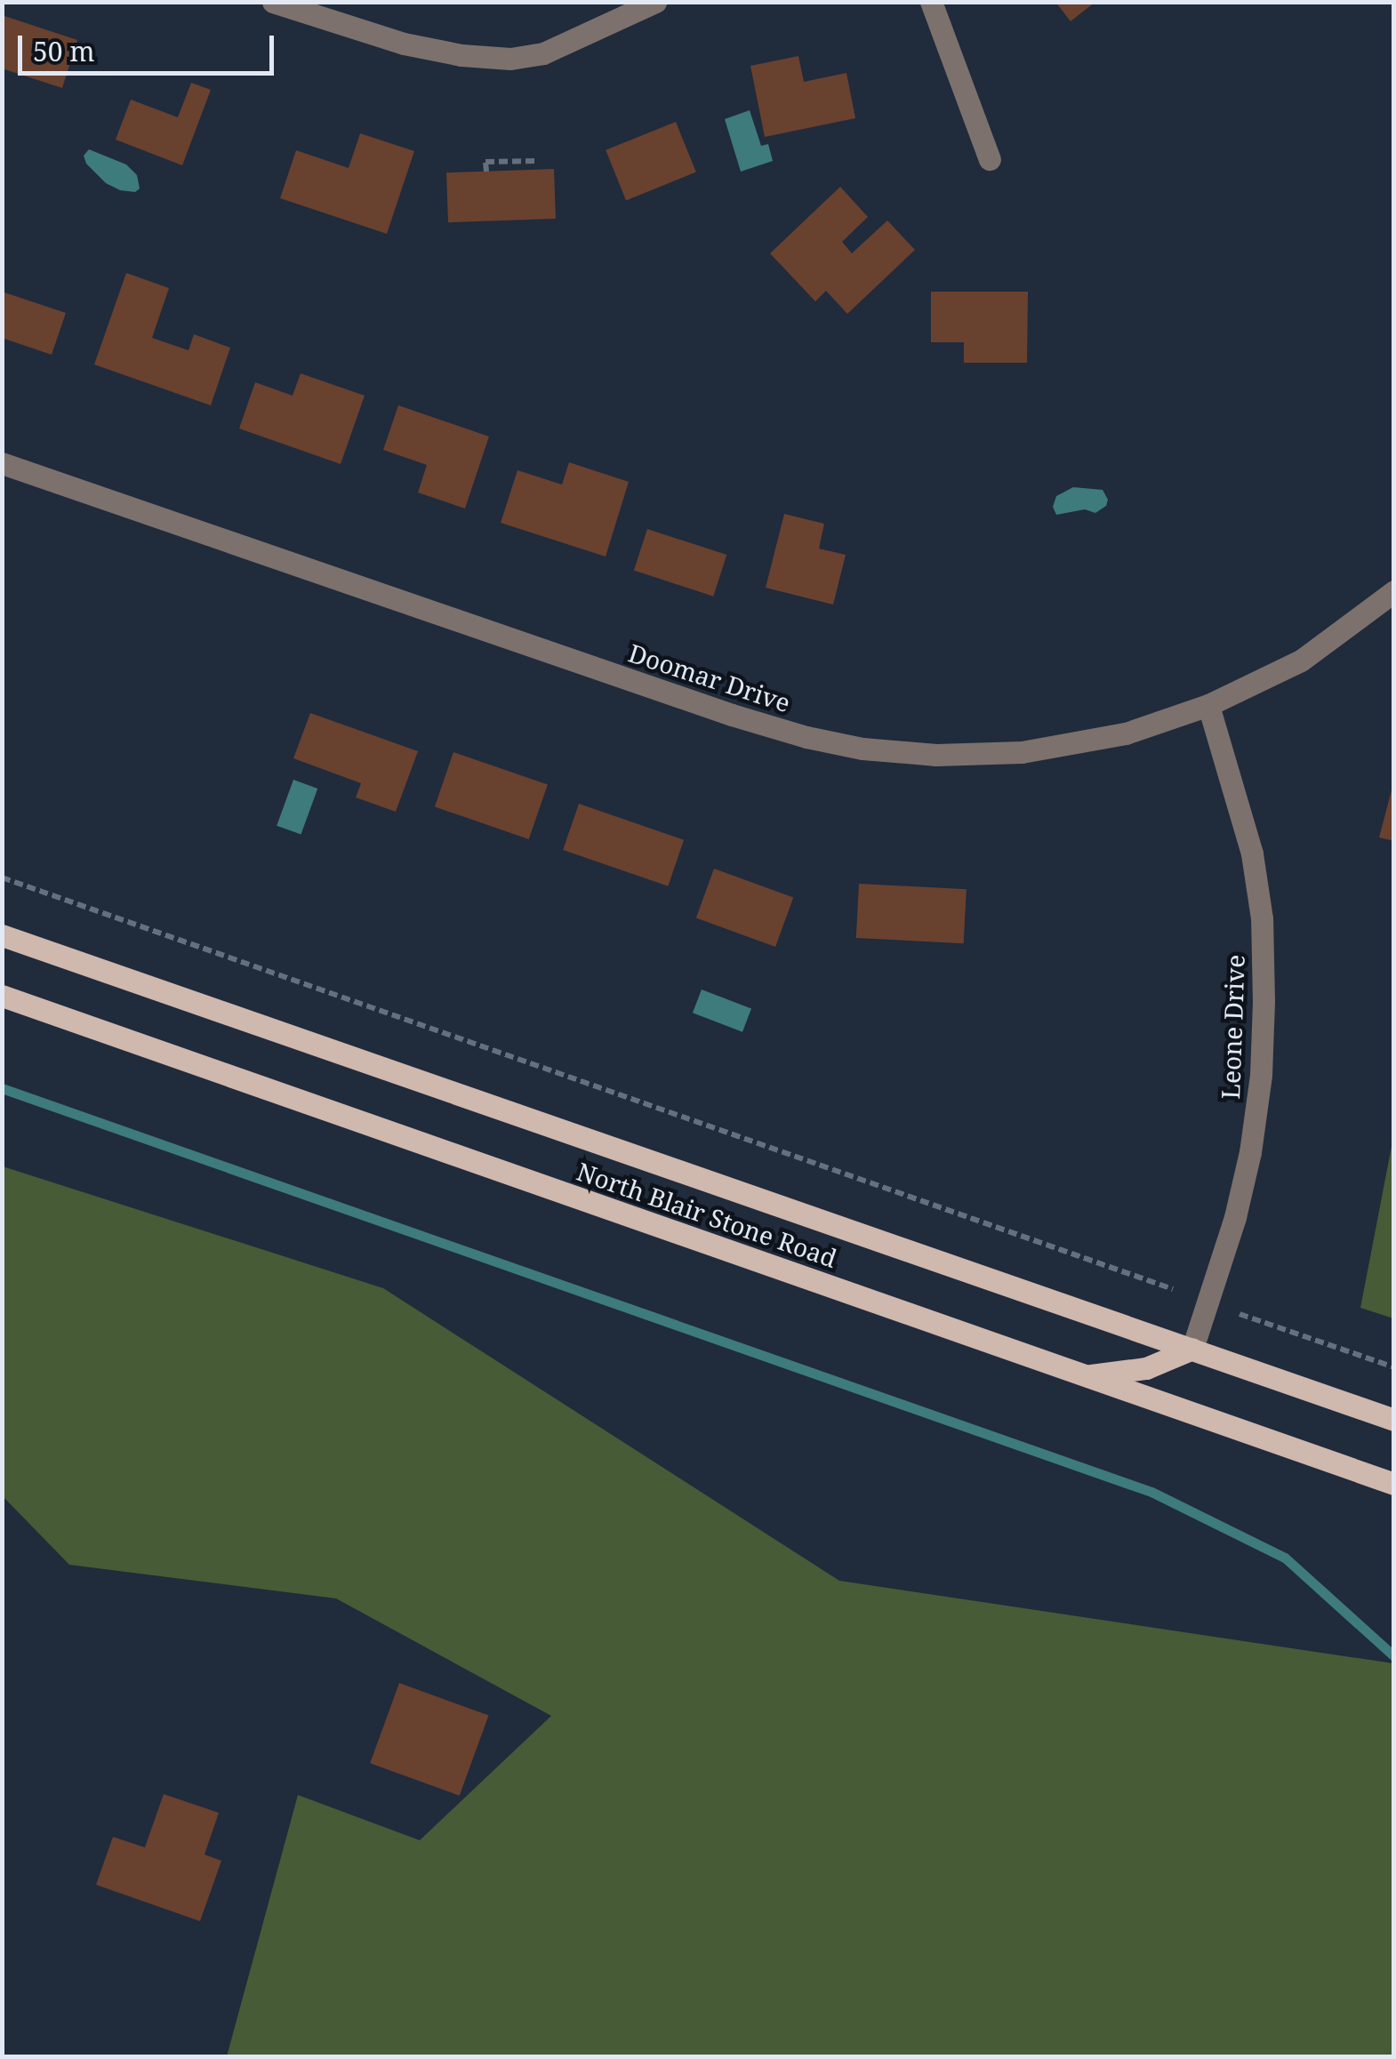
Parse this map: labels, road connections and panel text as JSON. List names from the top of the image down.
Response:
{
  "streets": {
    "main road": ["North Blair Stone Road"],
    "street": ["Doomar Drive", "Leone Drive"]
  },
  "crossings": [
    ["Doomar Drive", "Leone Drive"],
    ["Leone Drive", "North Blair Stone Road"]
  ],
  "scale_bar": "50 m"
}
